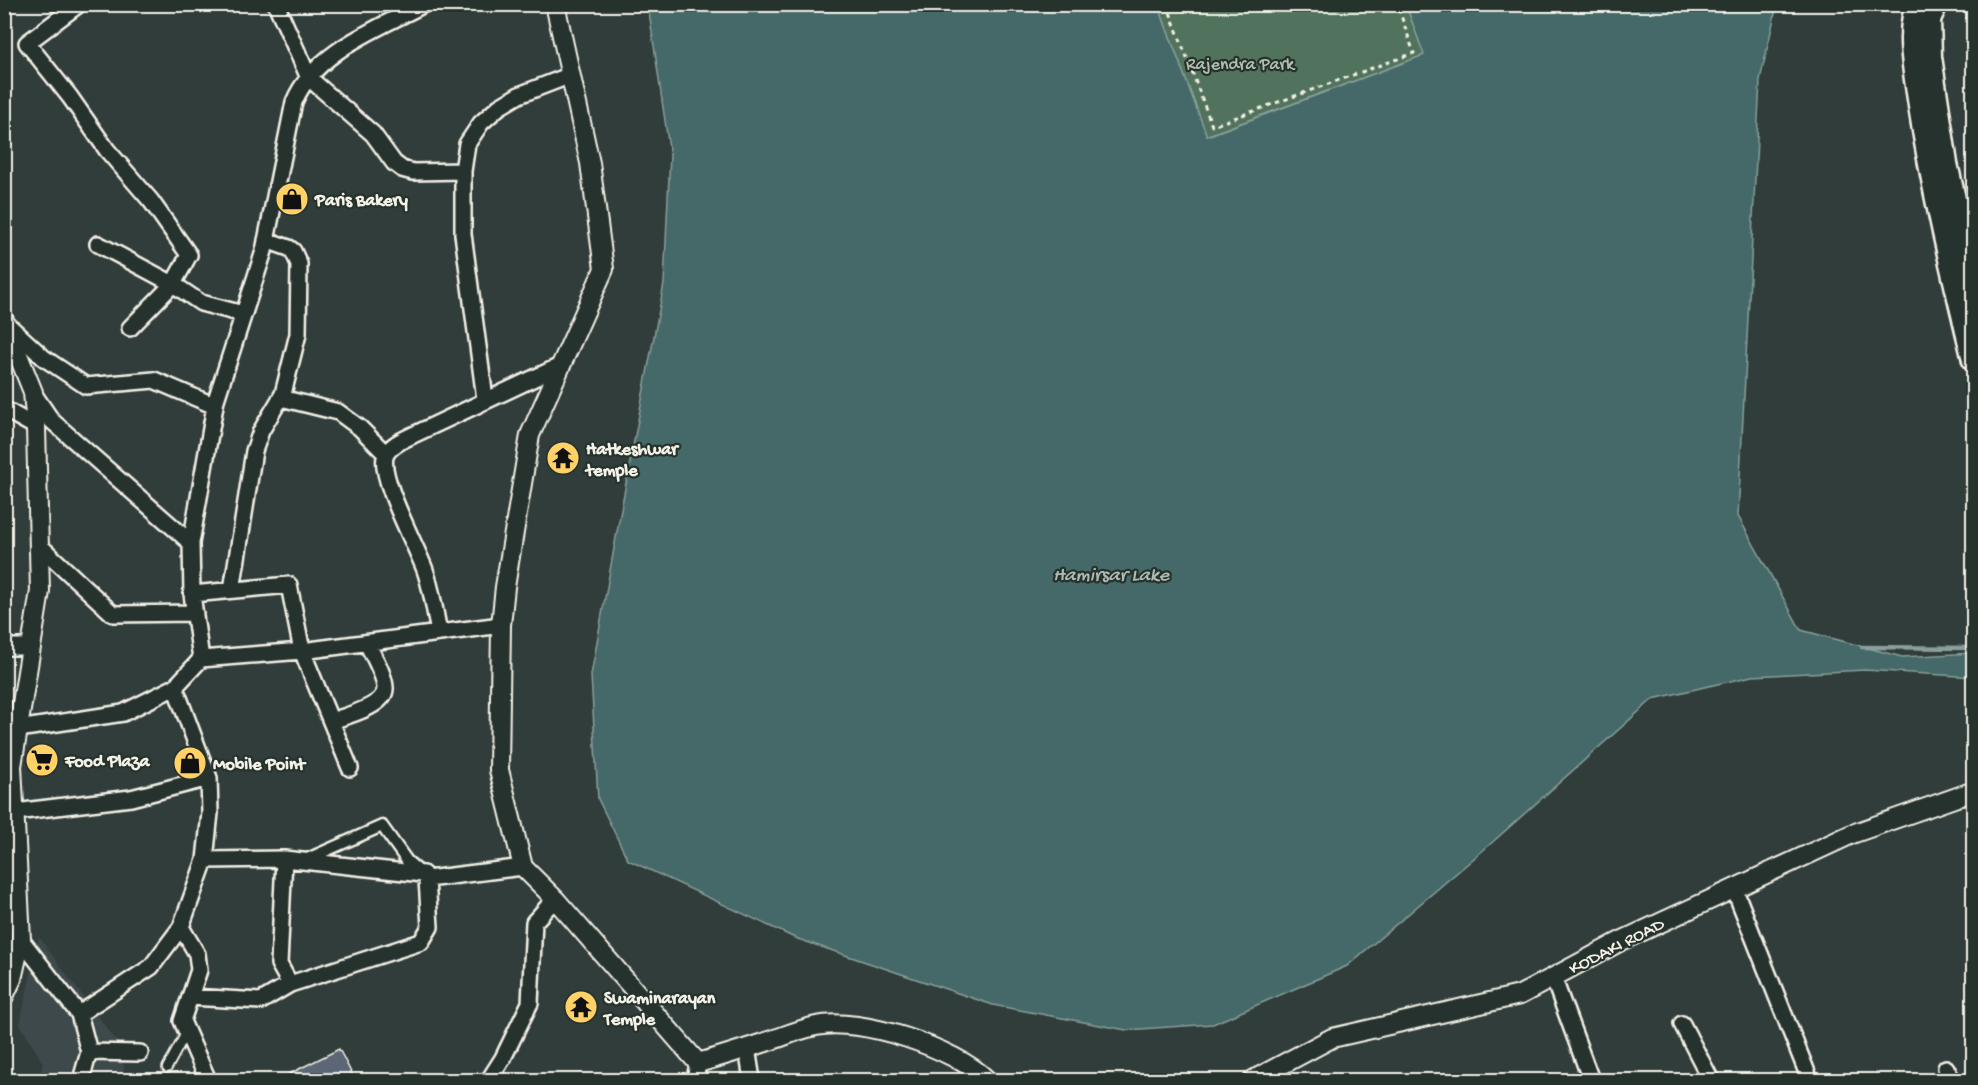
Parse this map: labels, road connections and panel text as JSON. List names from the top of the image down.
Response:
{
  "streets": {
    "street": ["KODAKI ROAD"]
  },
  "water": ["Hamirsar Lake"],
  "parks": ["Rajendra Park"],
  "places": {
    "shop": ["Paris Bakery", "Mobile Point"],
    "temple": ["Hatkeshwar temple", "Swaminarayan Temple"],
    "supermarket": ["Food Plaza"]
  }
}
